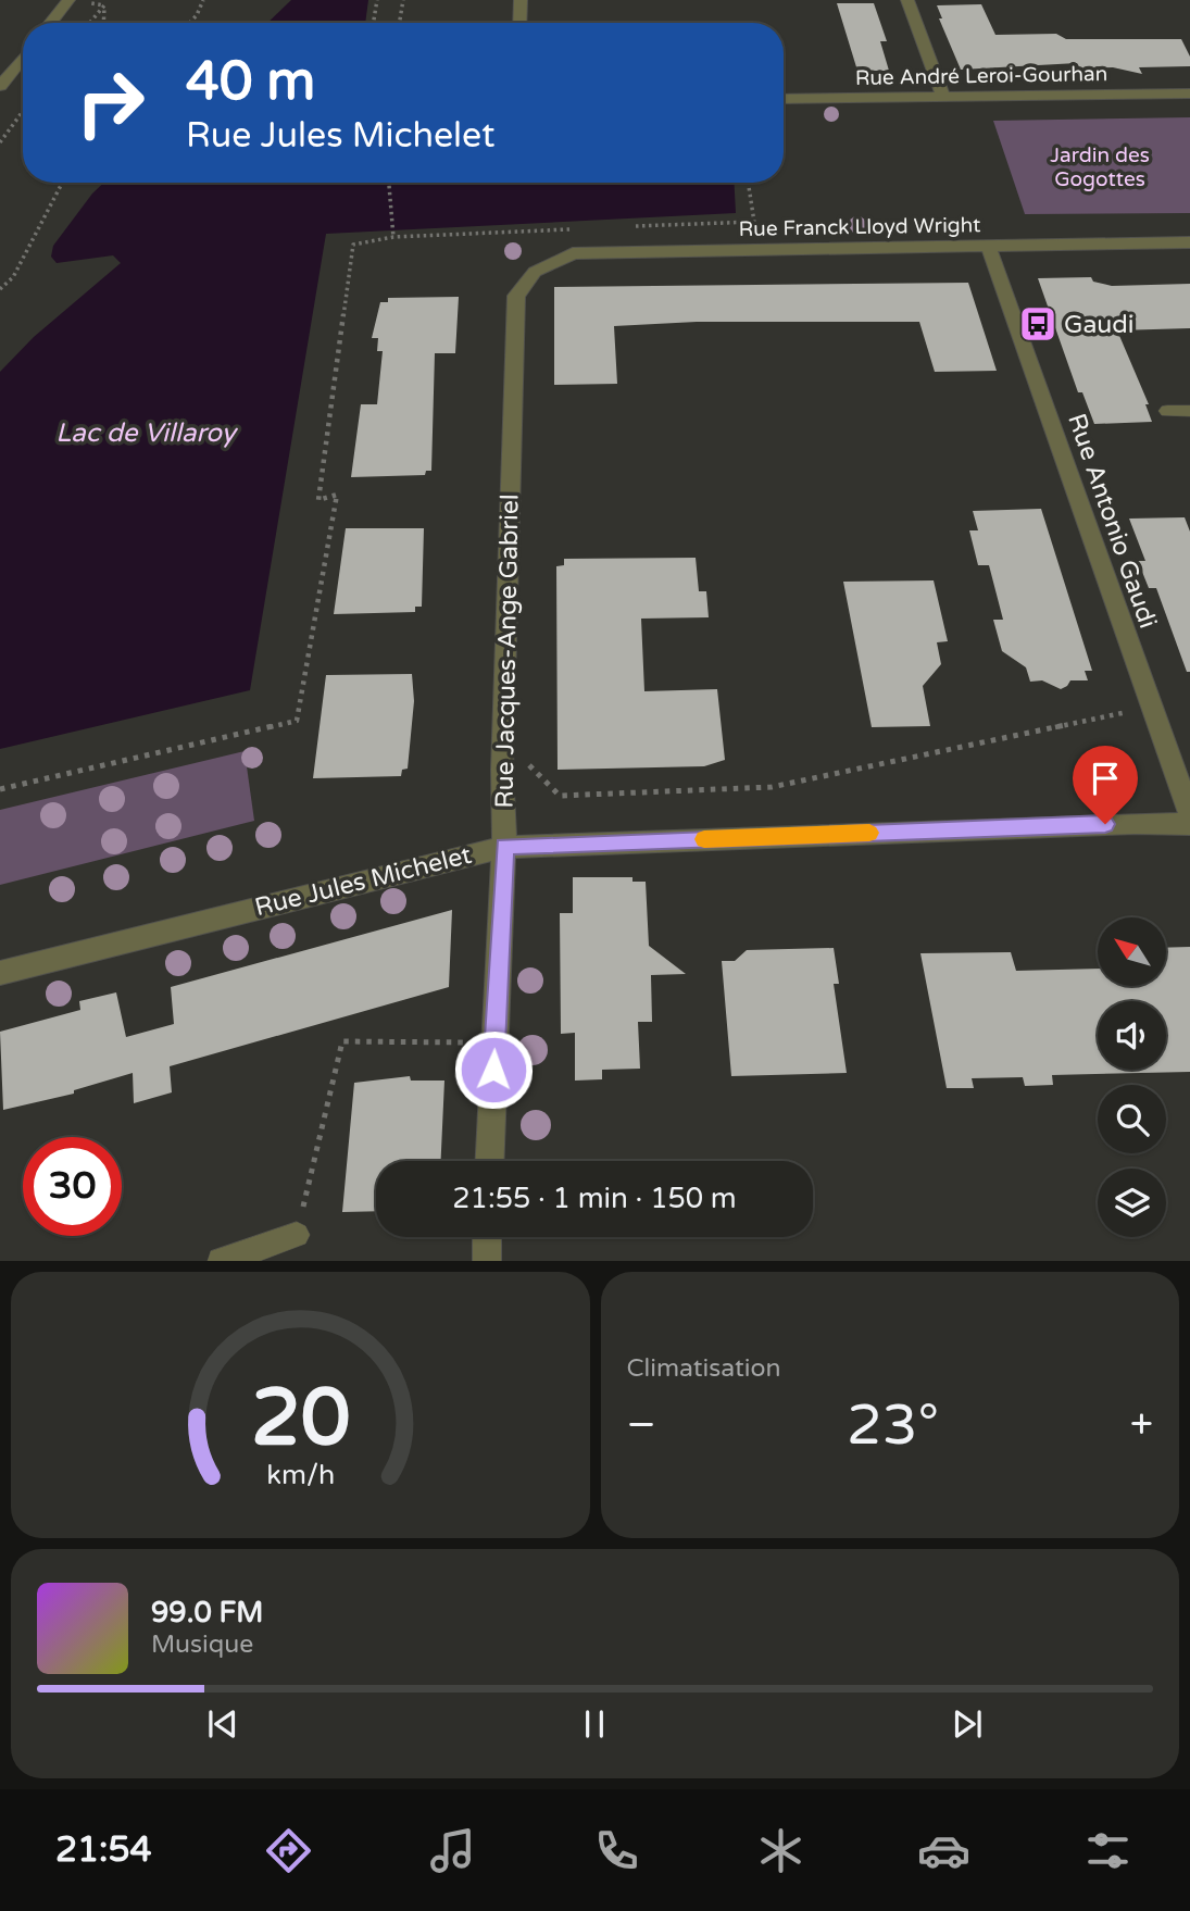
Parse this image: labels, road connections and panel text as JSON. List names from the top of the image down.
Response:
{
  "streets": {
    "street": [
      "Rue André Leroi-Gourhan",
      "Rue Franck Lloyd Wright",
      "Rue Antonio Gaudi",
      "Rue Jacques-Ange Gabriel",
      "Rue Jules Michelet"
    ]
  },
  "crossings": [
    ["Rue Franck Lloyd Wright", "Rue Antonio Gaudi"],
    ["Rue Franck Lloyd Wright", "Rue Jacques-Ange Gabriel"],
    ["Rue Jacques-Ange Gabriel", "Rue Jules Michelet"]
  ],
  "water": ["Lac de Villaroy"],
  "parks": ["Jardin des Gogottes"],
  "places": {
    "bus stop": ["Gaudi"]
  },
  "north": "top left",
  "page": {
    "turn": ["40 m", "Rue Jules Michelet"],
    "limit": "30",
    "trip": "21:55 · 1 min · 150 m",
    "tile": "Climatisation",
    "heat": ["−", "23°", "+"],
    "song": ["99.0 FM", "Musique"],
    "tabs": "21:54",
    "gauge": ["20", "km/h"]
  }
}
